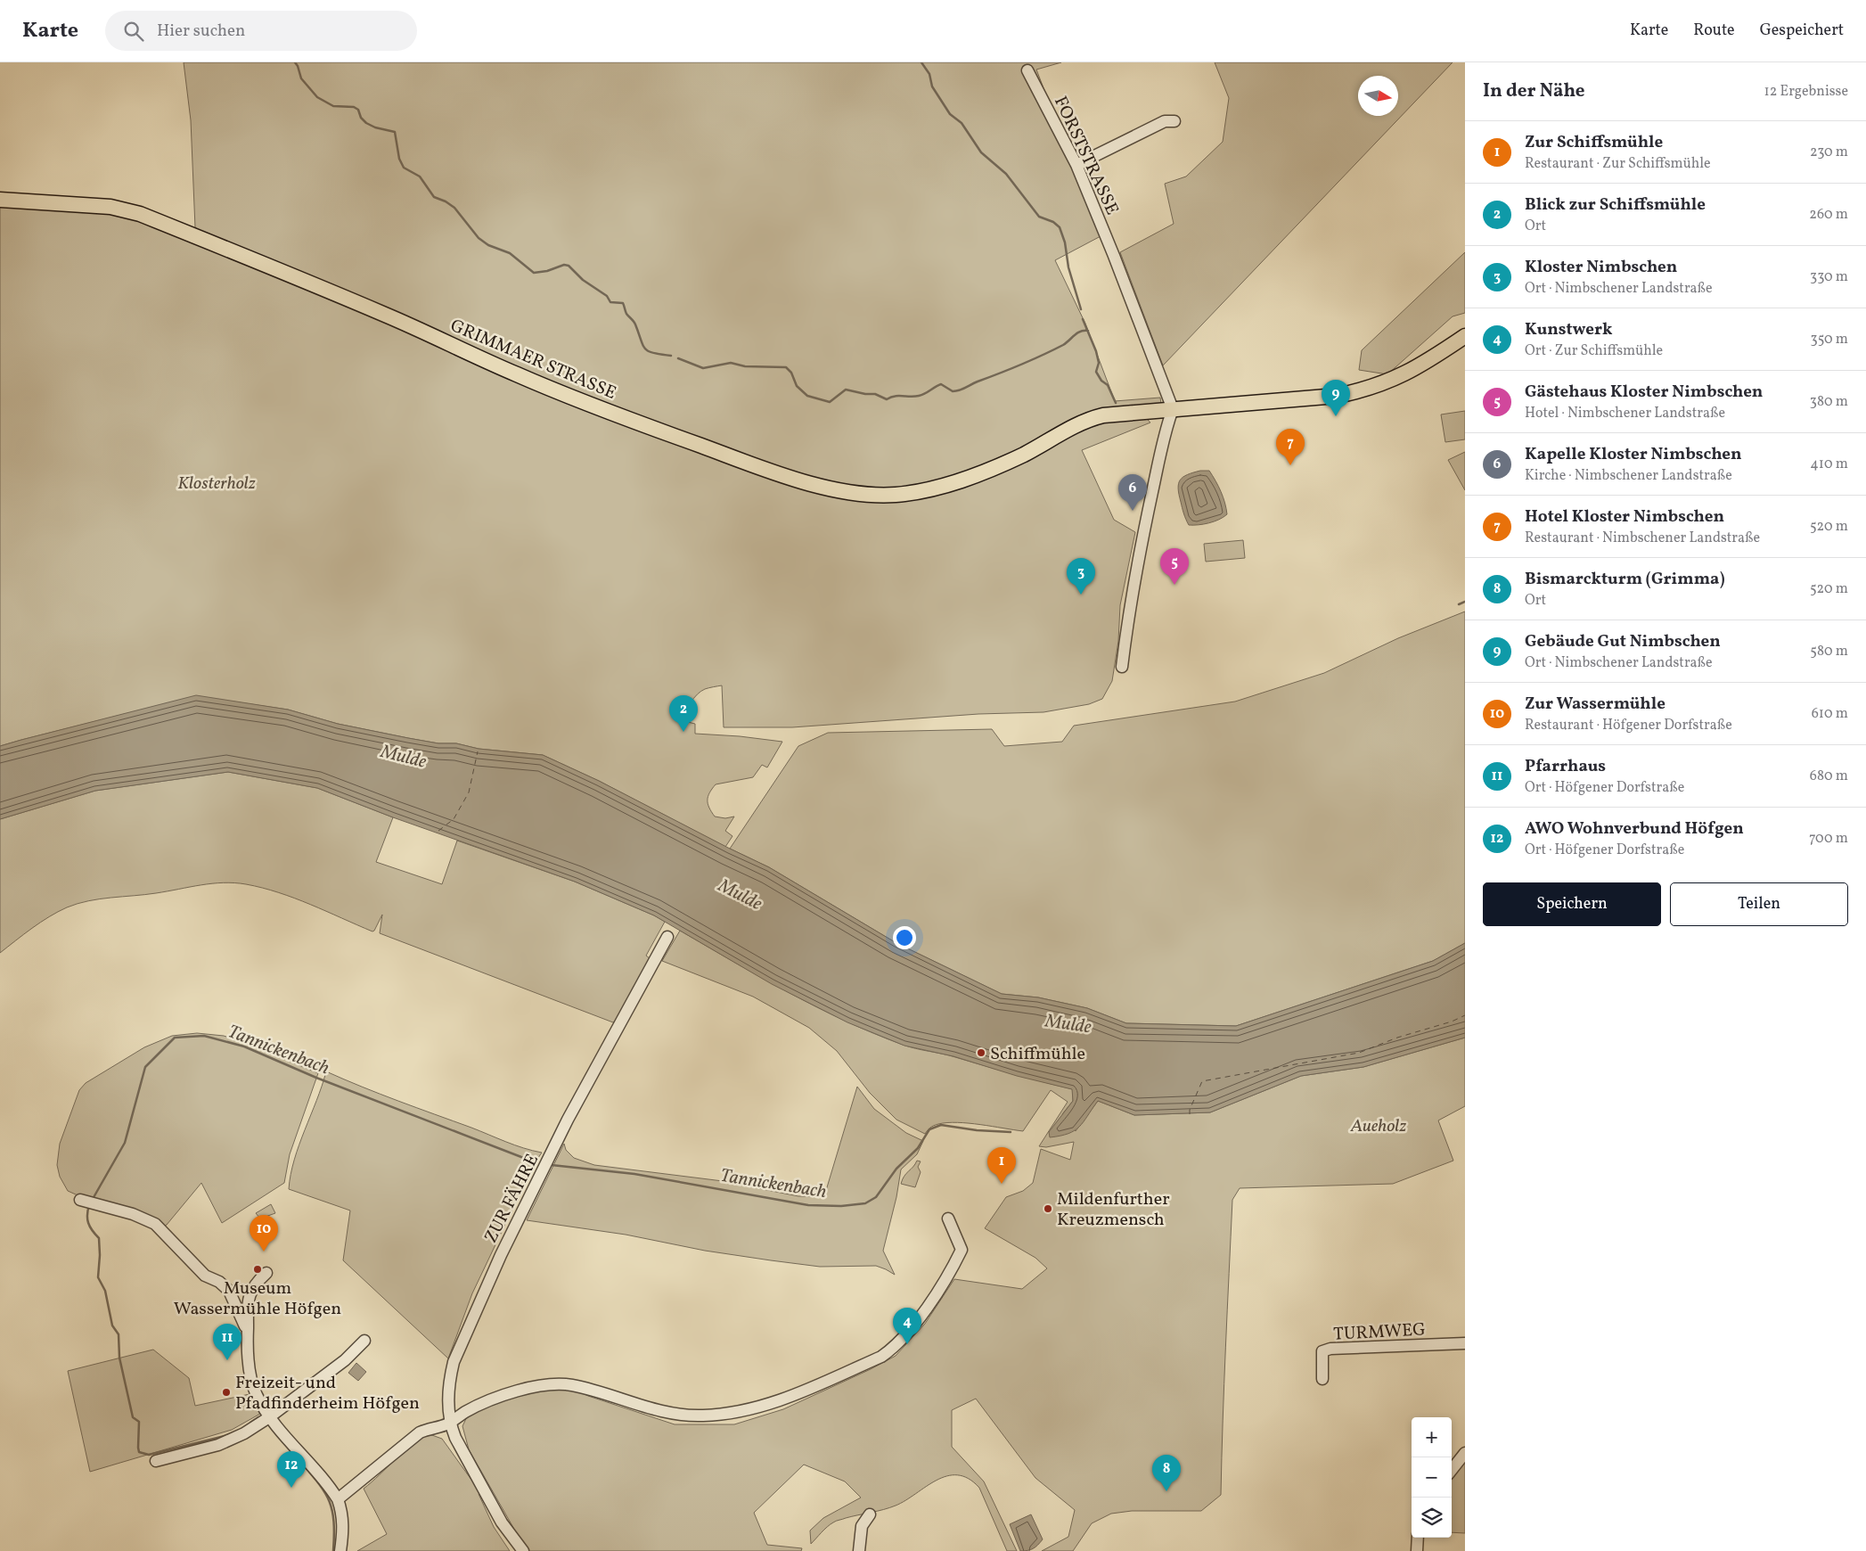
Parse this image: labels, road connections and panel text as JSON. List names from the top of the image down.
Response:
{
  "streets": {
    "main road": ["GRIMMAER STRASSE"],
    "street": ["FORSTSTRASSE", "ZUR FÄHRE", "TURMWEG"]
  },
  "crossings": [
    ["FORSTSTRASSE", "GRIMMAER STRASSE"]
  ],
  "water": ["Mulde", "Tannickenbach"],
  "parks": ["Klosterholz", "Aueholz"],
  "places": [
    "Schiffmühle",
    "Mildenfurther Kreuzmensch",
    "Museum Wassermühle Höfgen",
    "Freizeit- und Pfadfinderheim Höfgen"
  ],
  "north": "right",
  "page": {
    "header": "Karte",
    "search": "Hier suchen",
    "nav": ["Karte", "Route", "Gespeichert"],
    "heading": ["In der Nähe", "12 Ergebnisse"],
    "list": [
      {
        "mark": "1",
        "name": "Zur Schiffsmühle",
        "note": "Restaurant · Zur Schiffsmühle",
        "value": "230 m"
      },
      {
        "mark": "2",
        "name": "Blick zur Schiffsmühle",
        "note": "Ort",
        "value": "260 m"
      },
      {
        "mark": "3",
        "name": "Kloster Nimbschen",
        "note": "Ort · Nimbschener Landstraße",
        "value": "330 m"
      },
      {
        "mark": "4",
        "name": "Kunstwerk",
        "note": "Ort · Zur Schiffsmühle",
        "value": "350 m"
      },
      {
        "mark": "5",
        "name": "Gästehaus Kloster Nimbschen",
        "note": "Hotel · Nimbschener Landstraße",
        "value": "380 m"
      },
      {
        "mark": "6",
        "name": "Kapelle Kloster Nimbschen",
        "note": "Kirche · Nimbschener Landstraße",
        "value": "410 m"
      },
      {
        "mark": "7",
        "name": "Hotel Kloster Nimbschen",
        "note": "Restaurant · Nimbschener Landstraße",
        "value": "520 m"
      },
      {
        "mark": "8",
        "name": "Bismarckturm (Grimma)",
        "note": "Ort",
        "value": "520 m"
      },
      {
        "mark": "9",
        "name": "Gebäude Gut Nimbschen",
        "note": "Ort · Nimbschener Landstraße",
        "value": "580 m"
      },
      {
        "mark": "10",
        "name": "Zur Wassermühle",
        "note": "Restaurant · Höfgener Dorfstraße",
        "value": "610 m"
      },
      {
        "mark": "11",
        "name": "Pfarrhaus",
        "note": "Ort · Höfgener Dorfstraße",
        "value": "680 m"
      },
      {
        "mark": "12",
        "name": "AWO Wohnverbund Höfgen",
        "note": "Ort · Höfgener Dorfstraße",
        "value": "700 m"
      }
    ],
    "pins": [
      "9",
      "7",
      "6",
      "5",
      "3",
      "2",
      "1",
      "10",
      "4",
      "11",
      "12",
      "8"
    ],
    "buttons": ["Speichern", "Teilen"],
    "map_buttons": ["+", "−"]
  }
}
